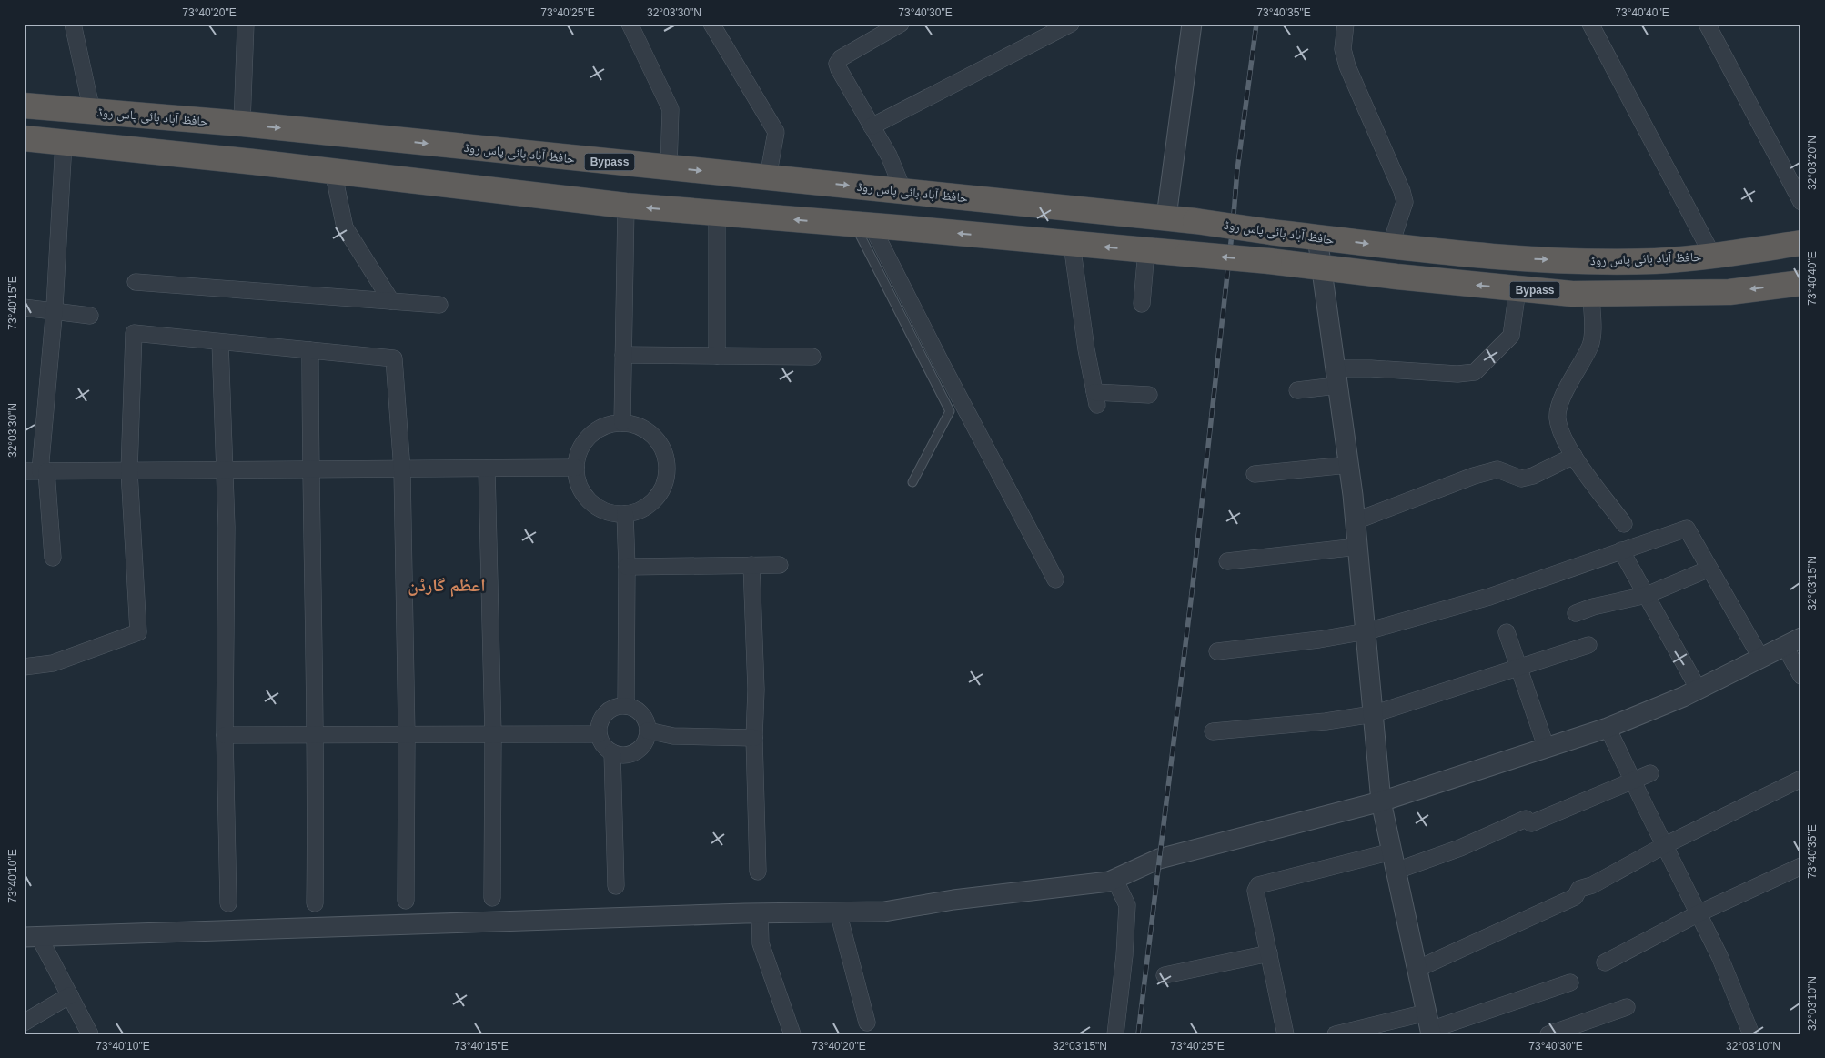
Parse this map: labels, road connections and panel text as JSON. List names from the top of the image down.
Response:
{
  "streets": {
    "highway": ["حافظ آباد بائی پاس روڈ", "Bypass"]
  },
  "districts": ["اعظم گارڈن"],
  "coordinates": [
    "73°40'20\"E",
    "73°40'25\"E",
    "32°03'30\"N",
    "73°40'30\"E",
    "73°40'35\"E",
    "73°40'40\"E",
    "32°03'20\"N",
    "73°40'15\"E",
    "32°03'15\"N",
    "73°40'10\"E",
    "32°03'10\"N"
  ]
}
